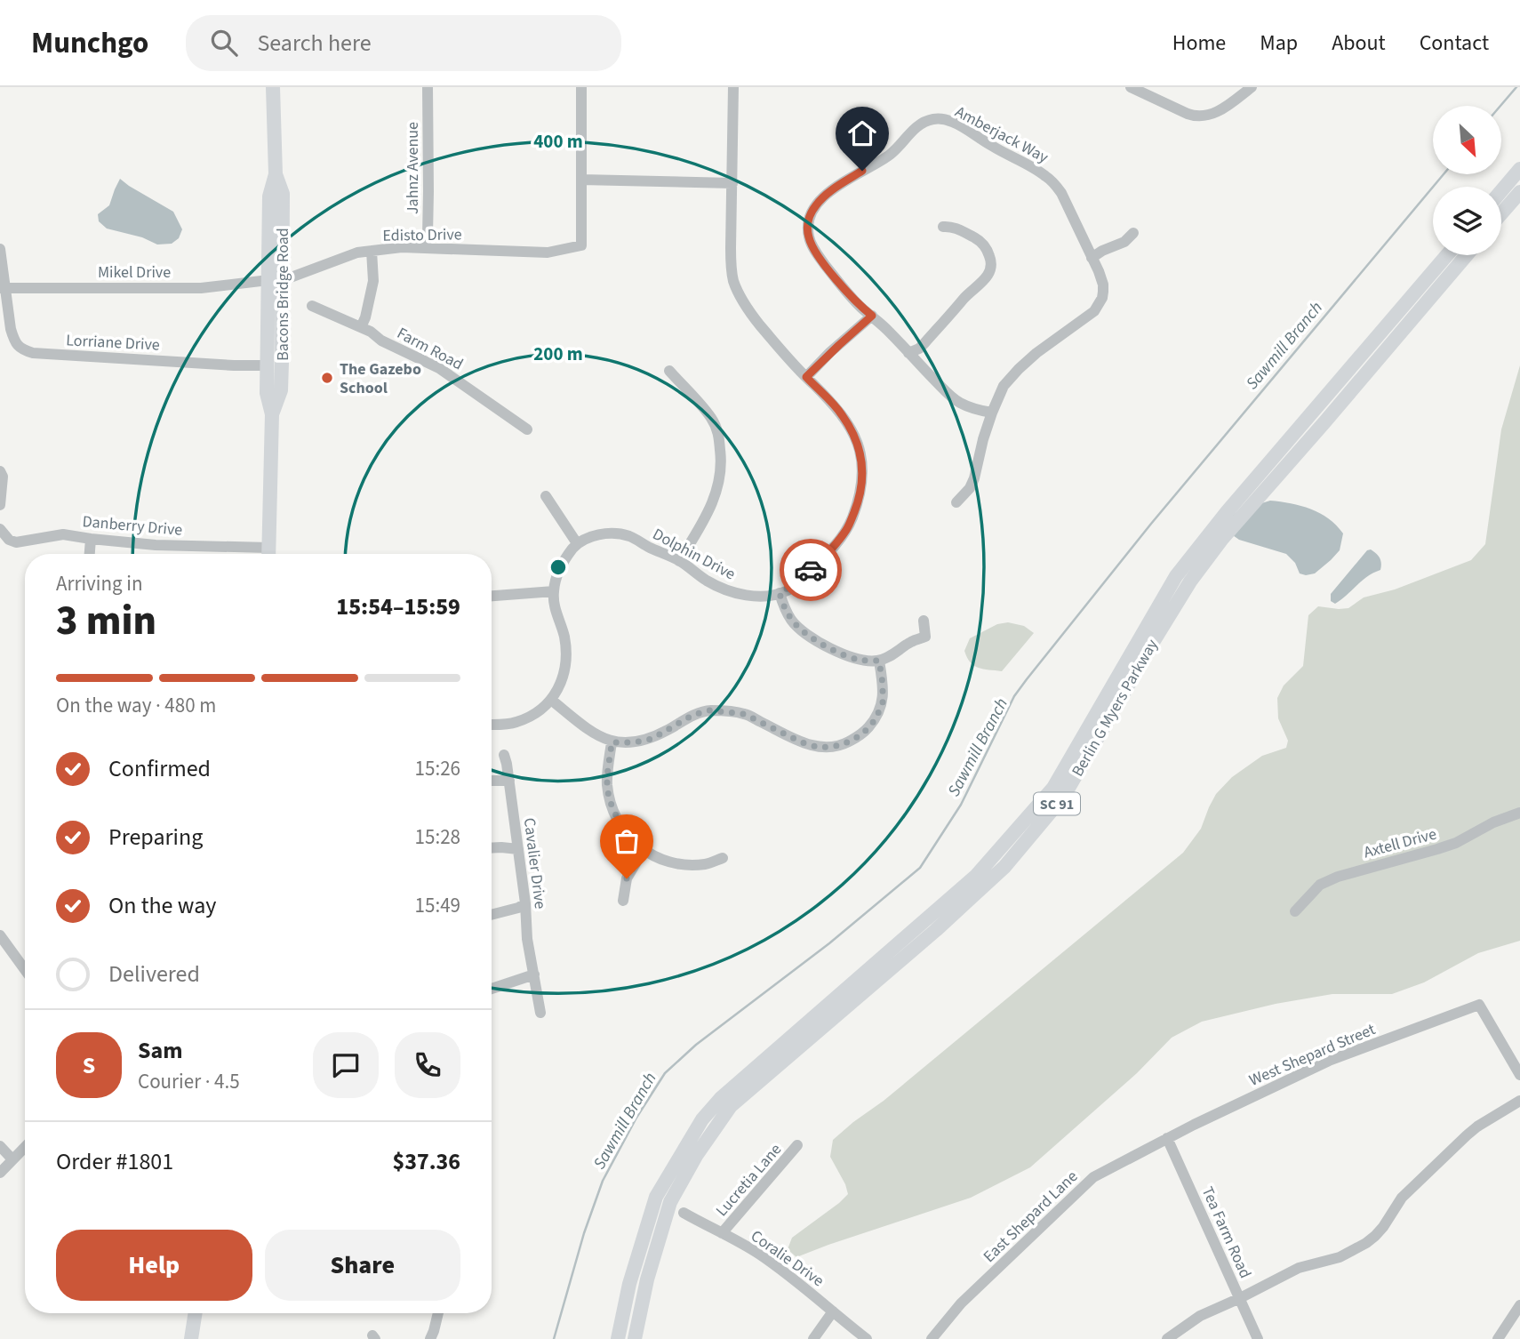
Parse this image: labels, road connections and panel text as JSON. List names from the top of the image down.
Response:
{
  "streets": {
    "main road": ["Bacons Bridge Road", "Berlin G Myers Parkway", "SC 91"],
    "street": [
      "Amberjack Way",
      "Jahnz Avenue",
      "Edisto Drive",
      "Mikel Drive",
      "Lorriane Drive",
      "Farm Road",
      "Danberry Drive",
      "Dolphin Drive",
      "Axtell Drive",
      "Cavalier Drive",
      "West Shepard Street",
      "Lucretia Lane",
      "East Shepard Lane",
      "Tea Farm Road",
      "Coralie Drive"
    ]
  },
  "crossings": [
    ["Jahnz Avenue", "Edisto Drive"],
    ["Edisto Drive", "Mikel Drive"],
    ["Edisto Drive", "Bacons Bridge Road"],
    ["Mikel Drive", "Bacons Bridge Road"],
    ["Mikel Drive", "Lorriane Drive"],
    ["Bacons Bridge Road", "Lorriane Drive"],
    ["West Shepard Street", "East Shepard Lane"],
    ["West Shepard Street", "Tea Farm Road"],
    ["Lucretia Lane", "Coralie Drive"],
    ["East Shepard Lane", "Tea Farm Road"]
  ],
  "water": ["Sawmill Branch"],
  "places": ["The Gazebo School"],
  "north": "bottom right",
  "page": {
    "header": "Munchgo",
    "search": "Search here",
    "nav": [
      "Home",
      "Map",
      "About",
      "Contact"
    ],
    "heading": ["3 min", "Arriving in", "15:54–15:59"],
    "panel": [
      "Sam",
      "Courier · 4.5",
      "Order #1801",
      "$37.36"
    ],
    "bar": "On the way · 480 m",
    "list": [
      ["Confirmed", "15:26"],
      ["Preparing", "15:28"],
      ["On the way", "15:49"],
      "Delivered"
    ],
    "round": "S",
    "buttons": ["Help", "Share"]
  },
  "rings": ["400 m", "200 m"]
}
